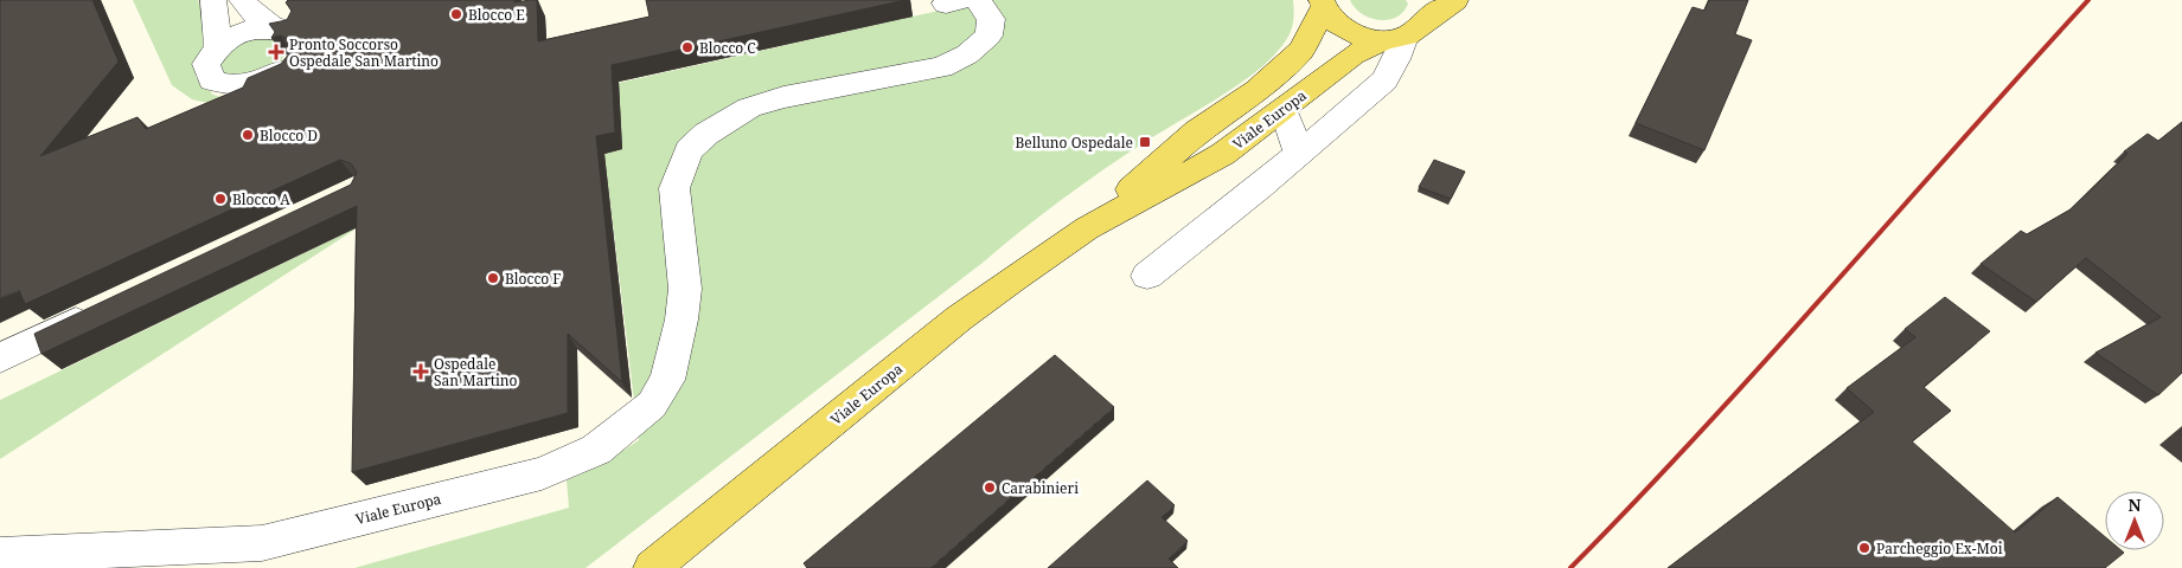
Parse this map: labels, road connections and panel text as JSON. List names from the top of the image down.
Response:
{
  "streets": {
    "main road": ["Viale Europa"]
  },
  "places": {
    "other": [
      "Blocco E",
      "Blocco C",
      "Blocco D",
      "Blocco A",
      "Blocco F",
      "Carabinieri",
      "Parcheggio Ex-Moi"
    ],
    "health": ["Pronto Soccorso Ospedale San Martino", "Ospedale San Martino"],
    "transit": ["Belluno Ospedale"]
  },
  "north": "top"
}
